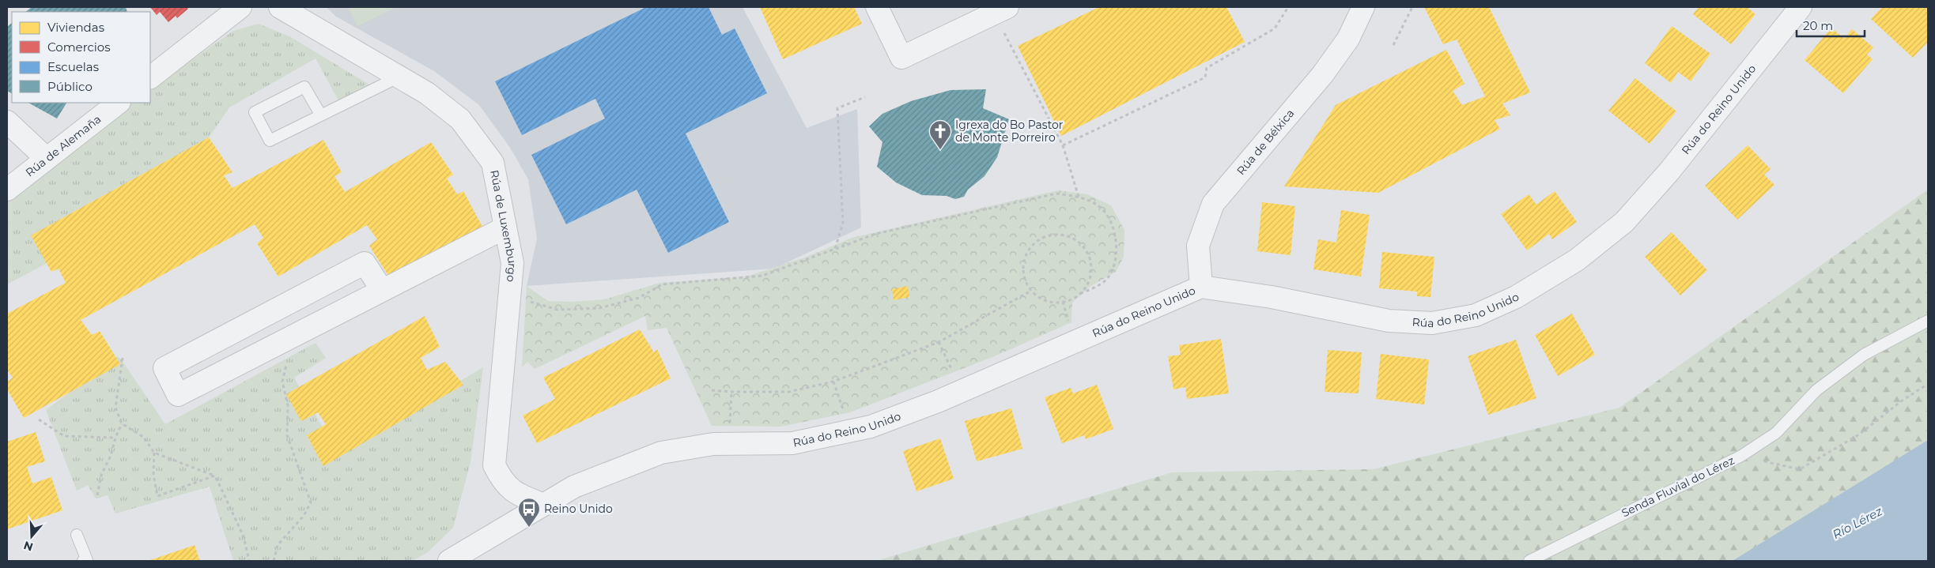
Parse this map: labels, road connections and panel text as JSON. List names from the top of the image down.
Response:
{
  "streets": {
    "street": [
      "Rúa do Reino Unido",
      "Rúa de Bélxica",
      "Rúa de Alemaña",
      "Rúa de Luxemburgo"
    ],
    "lane": ["Senda Fluvial do Lérez"]
  },
  "crossings": [
    ["Rúa do Reino Unido", "Rúa de Bélxica"],
    ["Rúa do Reino Unido", "Rúa de Luxemburgo"]
  ],
  "water": ["Río Lérez"],
  "places": {
    "church": ["Igrexa do Bo Pastor de Monte Porreiro"],
    "bus stop": ["Reino Unido"]
  },
  "legend": [
    "Viviendas",
    "Comercios",
    "Escuelas",
    "Público"
  ],
  "scale_bar": "20 m",
  "north": "bottom"
}
